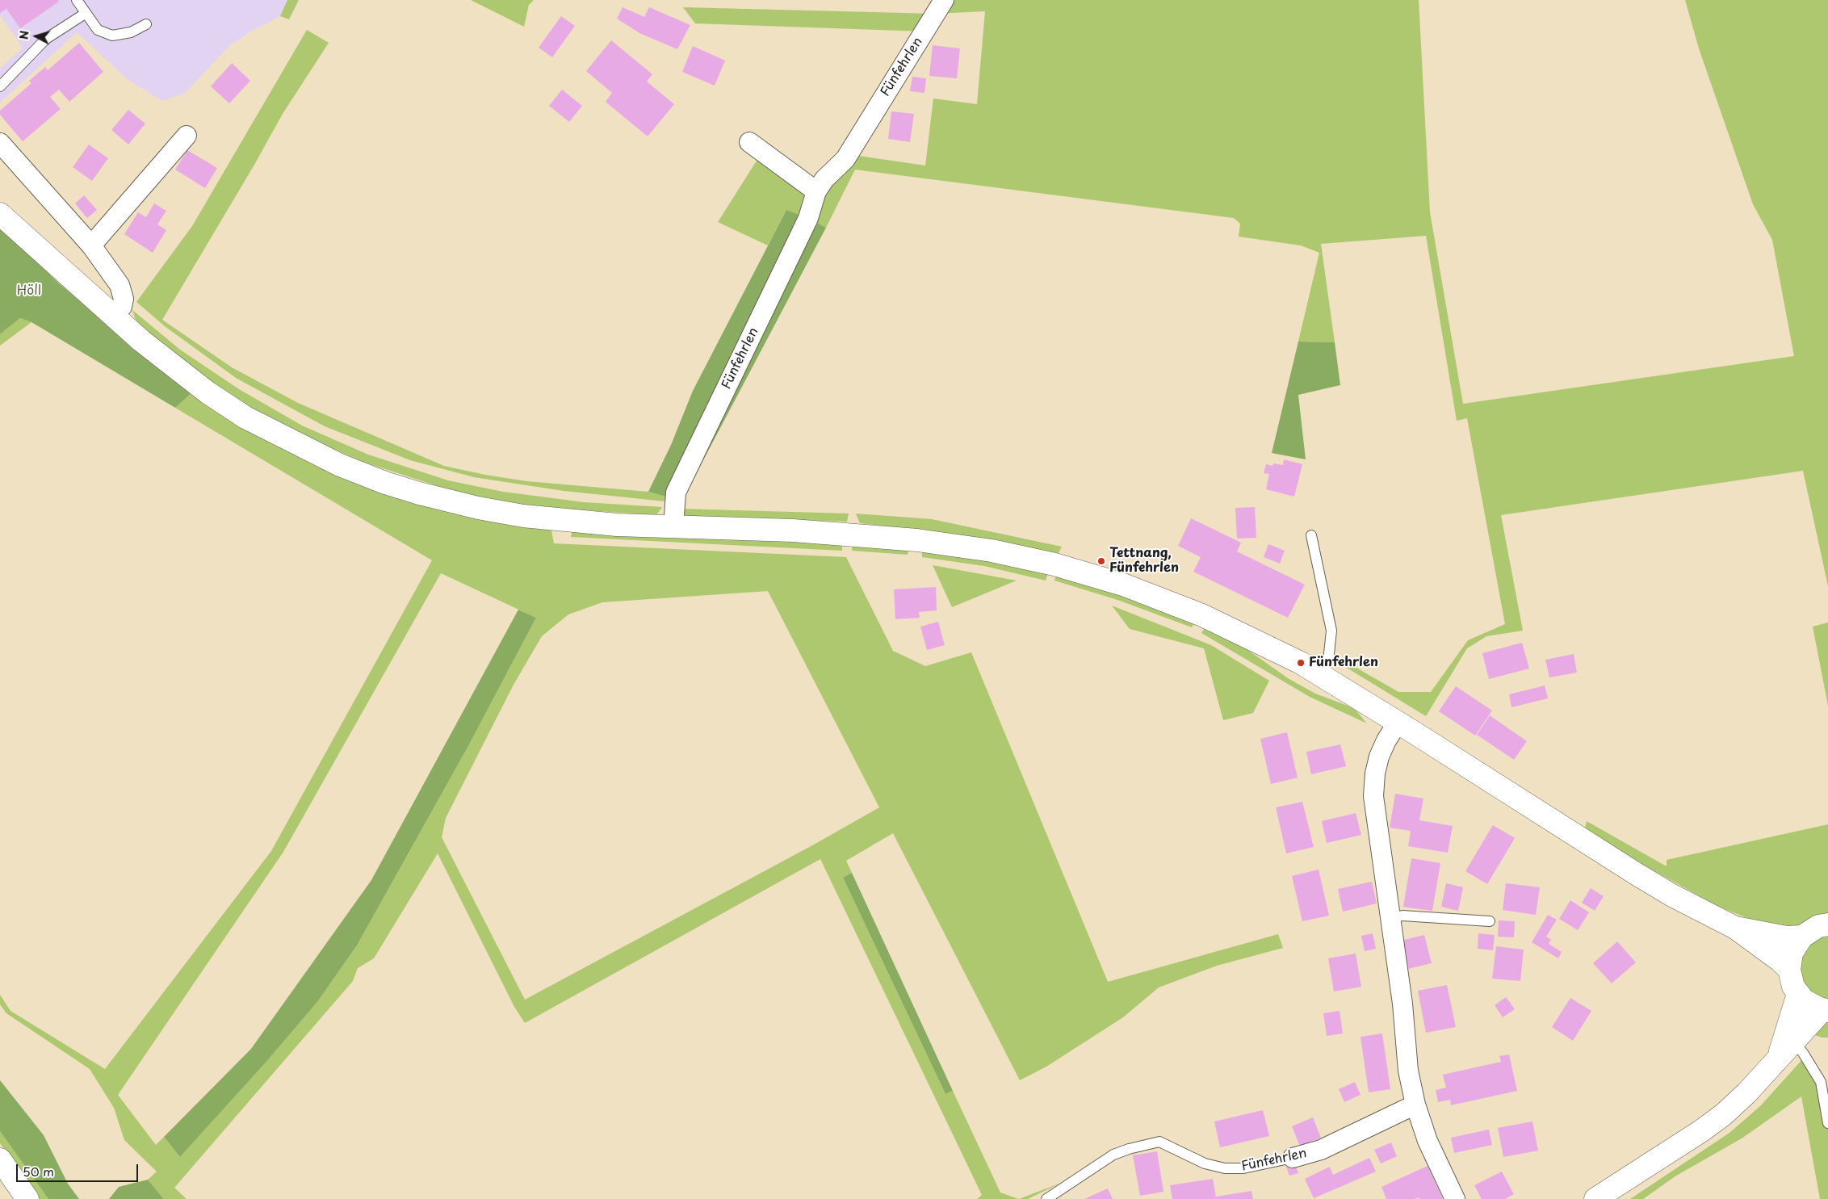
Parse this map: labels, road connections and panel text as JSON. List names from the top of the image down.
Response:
{
  "streets": {
    "street": ["Fünfehrlen"]
  },
  "parks": ["Höll"],
  "places": ["Tettnang, Fünfehrlen", "Fünfehrlen"],
  "scale_bar": "50 m",
  "north": "left"
}
